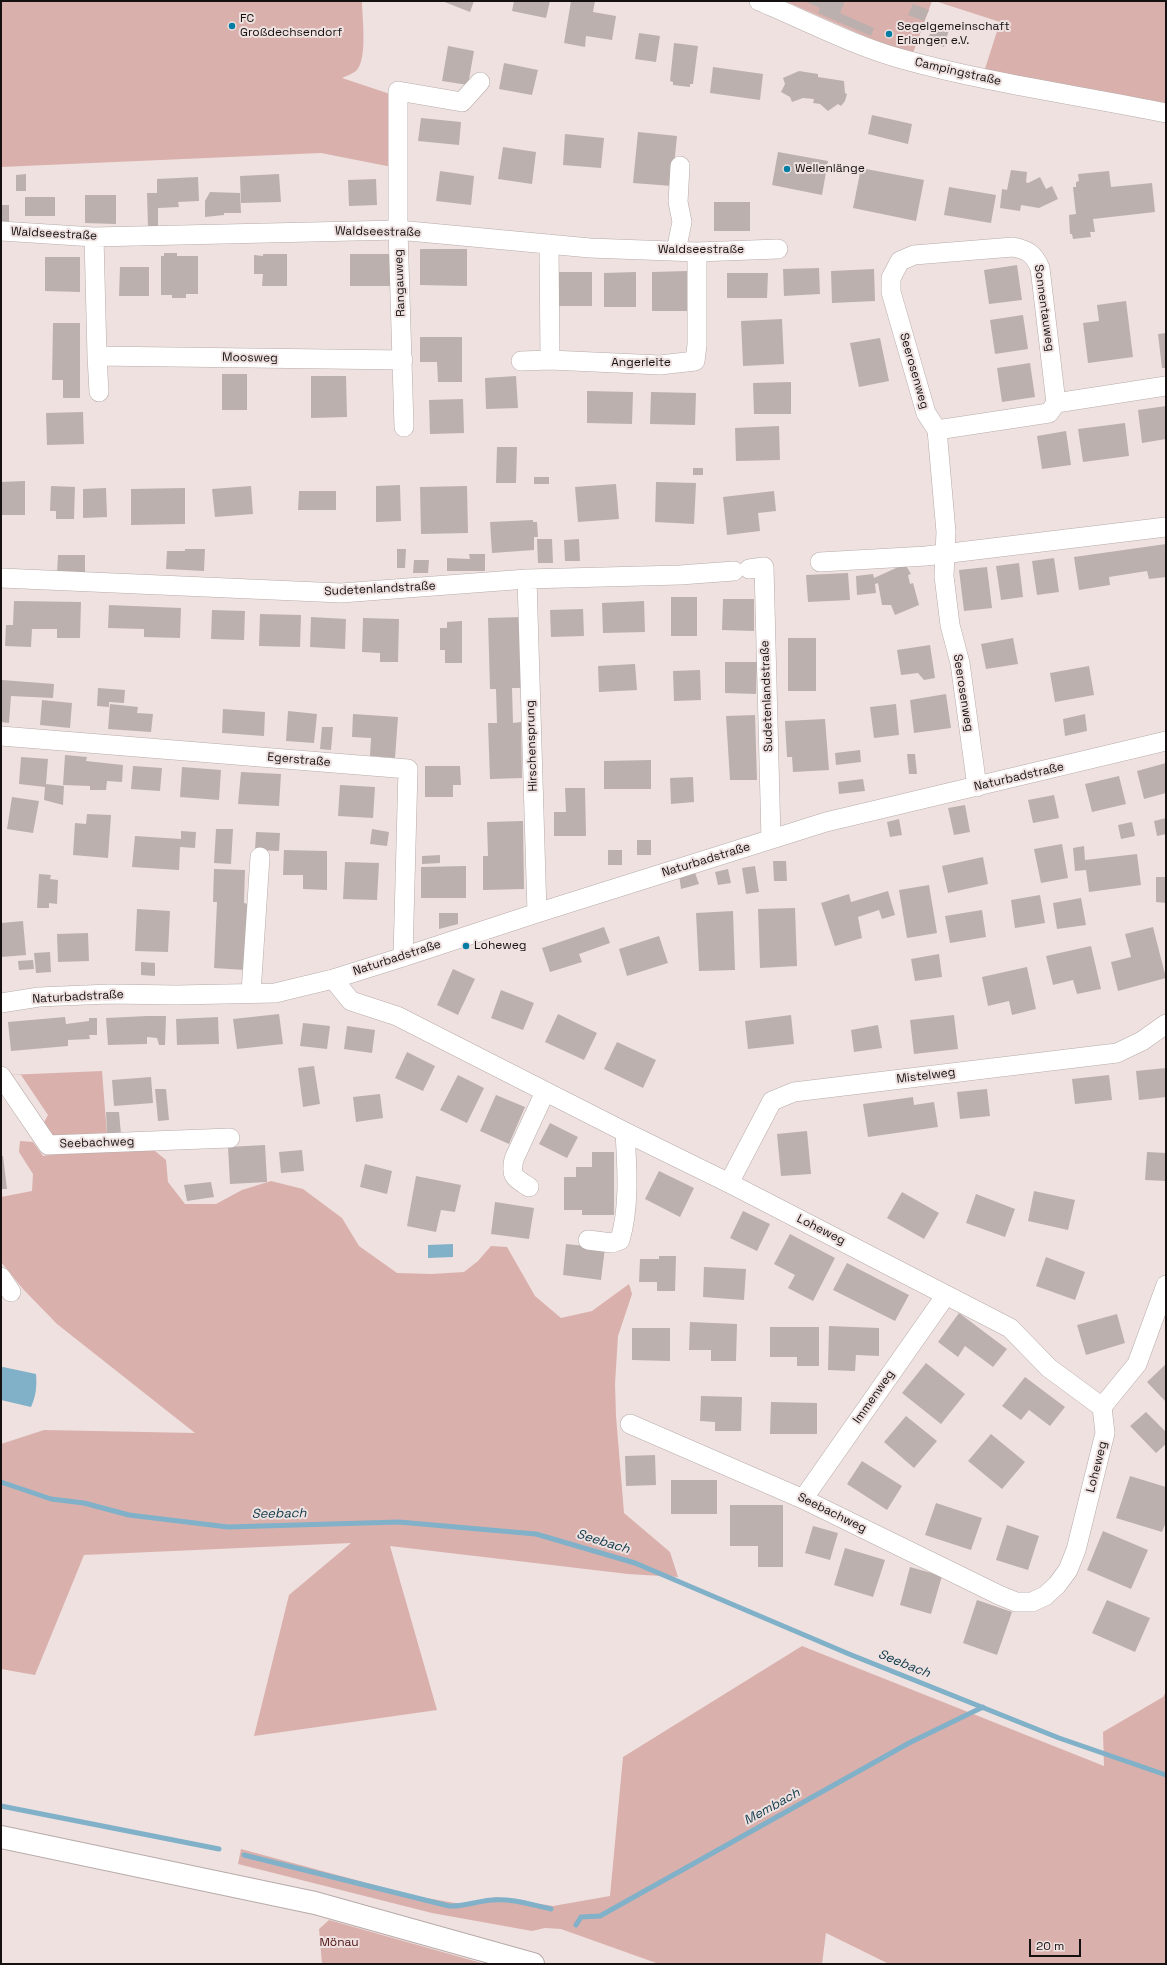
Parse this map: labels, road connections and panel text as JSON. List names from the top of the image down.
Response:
{
  "streets": {
    "street": [
      "Campingstraße",
      "Waldseestraße",
      "Rangauweg",
      "Sonnentauweg",
      "Moosweg",
      "Angerleite",
      "Seerosenweg",
      "Sudetenlandstraße",
      "Hirschensprung",
      "Egerstraße",
      "Naturbadstraße",
      "Mistelweg",
      "Seebachweg",
      "Loheweg",
      "Immenweg"
    ]
  },
  "crossings": [
    ["Waldseestraße", "Rangauweg"],
    ["Waldseestraße", "Angerleite"],
    ["Rangauweg", "Moosweg"],
    ["Sonnentauweg", "Seerosenweg"],
    ["Seerosenweg", "Naturbadstraße"],
    ["Sudetenlandstraße", "Hirschensprung"],
    ["Sudetenlandstraße", "Naturbadstraße"],
    ["Hirschensprung", "Naturbadstraße"],
    ["Egerstraße", "Naturbadstraße"],
    ["Naturbadstraße", "Loheweg"],
    ["Mistelweg", "Loheweg"],
    ["Seebachweg", "Loheweg"],
    ["Seebachweg", "Immenweg"],
    ["Loheweg", "Immenweg"]
  ],
  "water": ["Seebach", "Membach"],
  "parks": ["Mönau"],
  "places": [
    "FC Großdechsendorf",
    "Segelgemeinschaft Erlangen e.V.",
    "Wellenlänge",
    "Loheweg"
  ],
  "scale_bar": "20 m"
}
